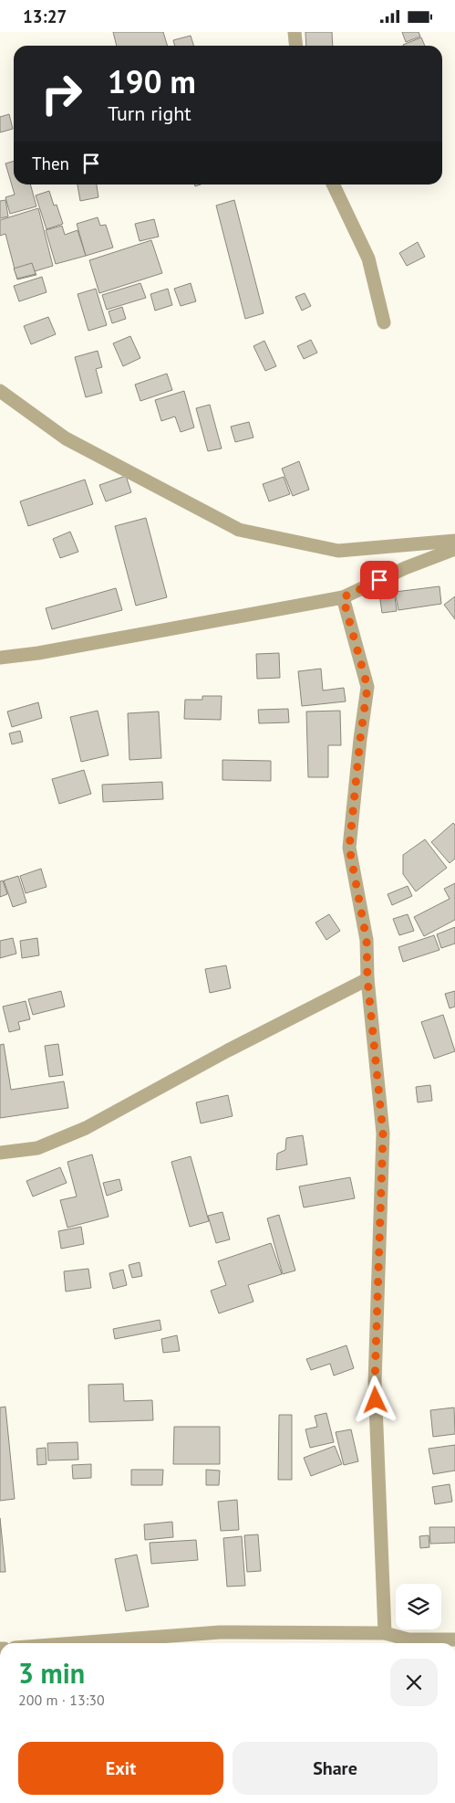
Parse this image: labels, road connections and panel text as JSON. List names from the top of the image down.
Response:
{
  "page": {
    "status": "13:27",
    "turn": ["190 m", "Turn right"],
    "then": "Then",
    "heading": ["3 min", "200 m · 13:30"],
    "buttons": ["Exit", "Share"]
  }
}
